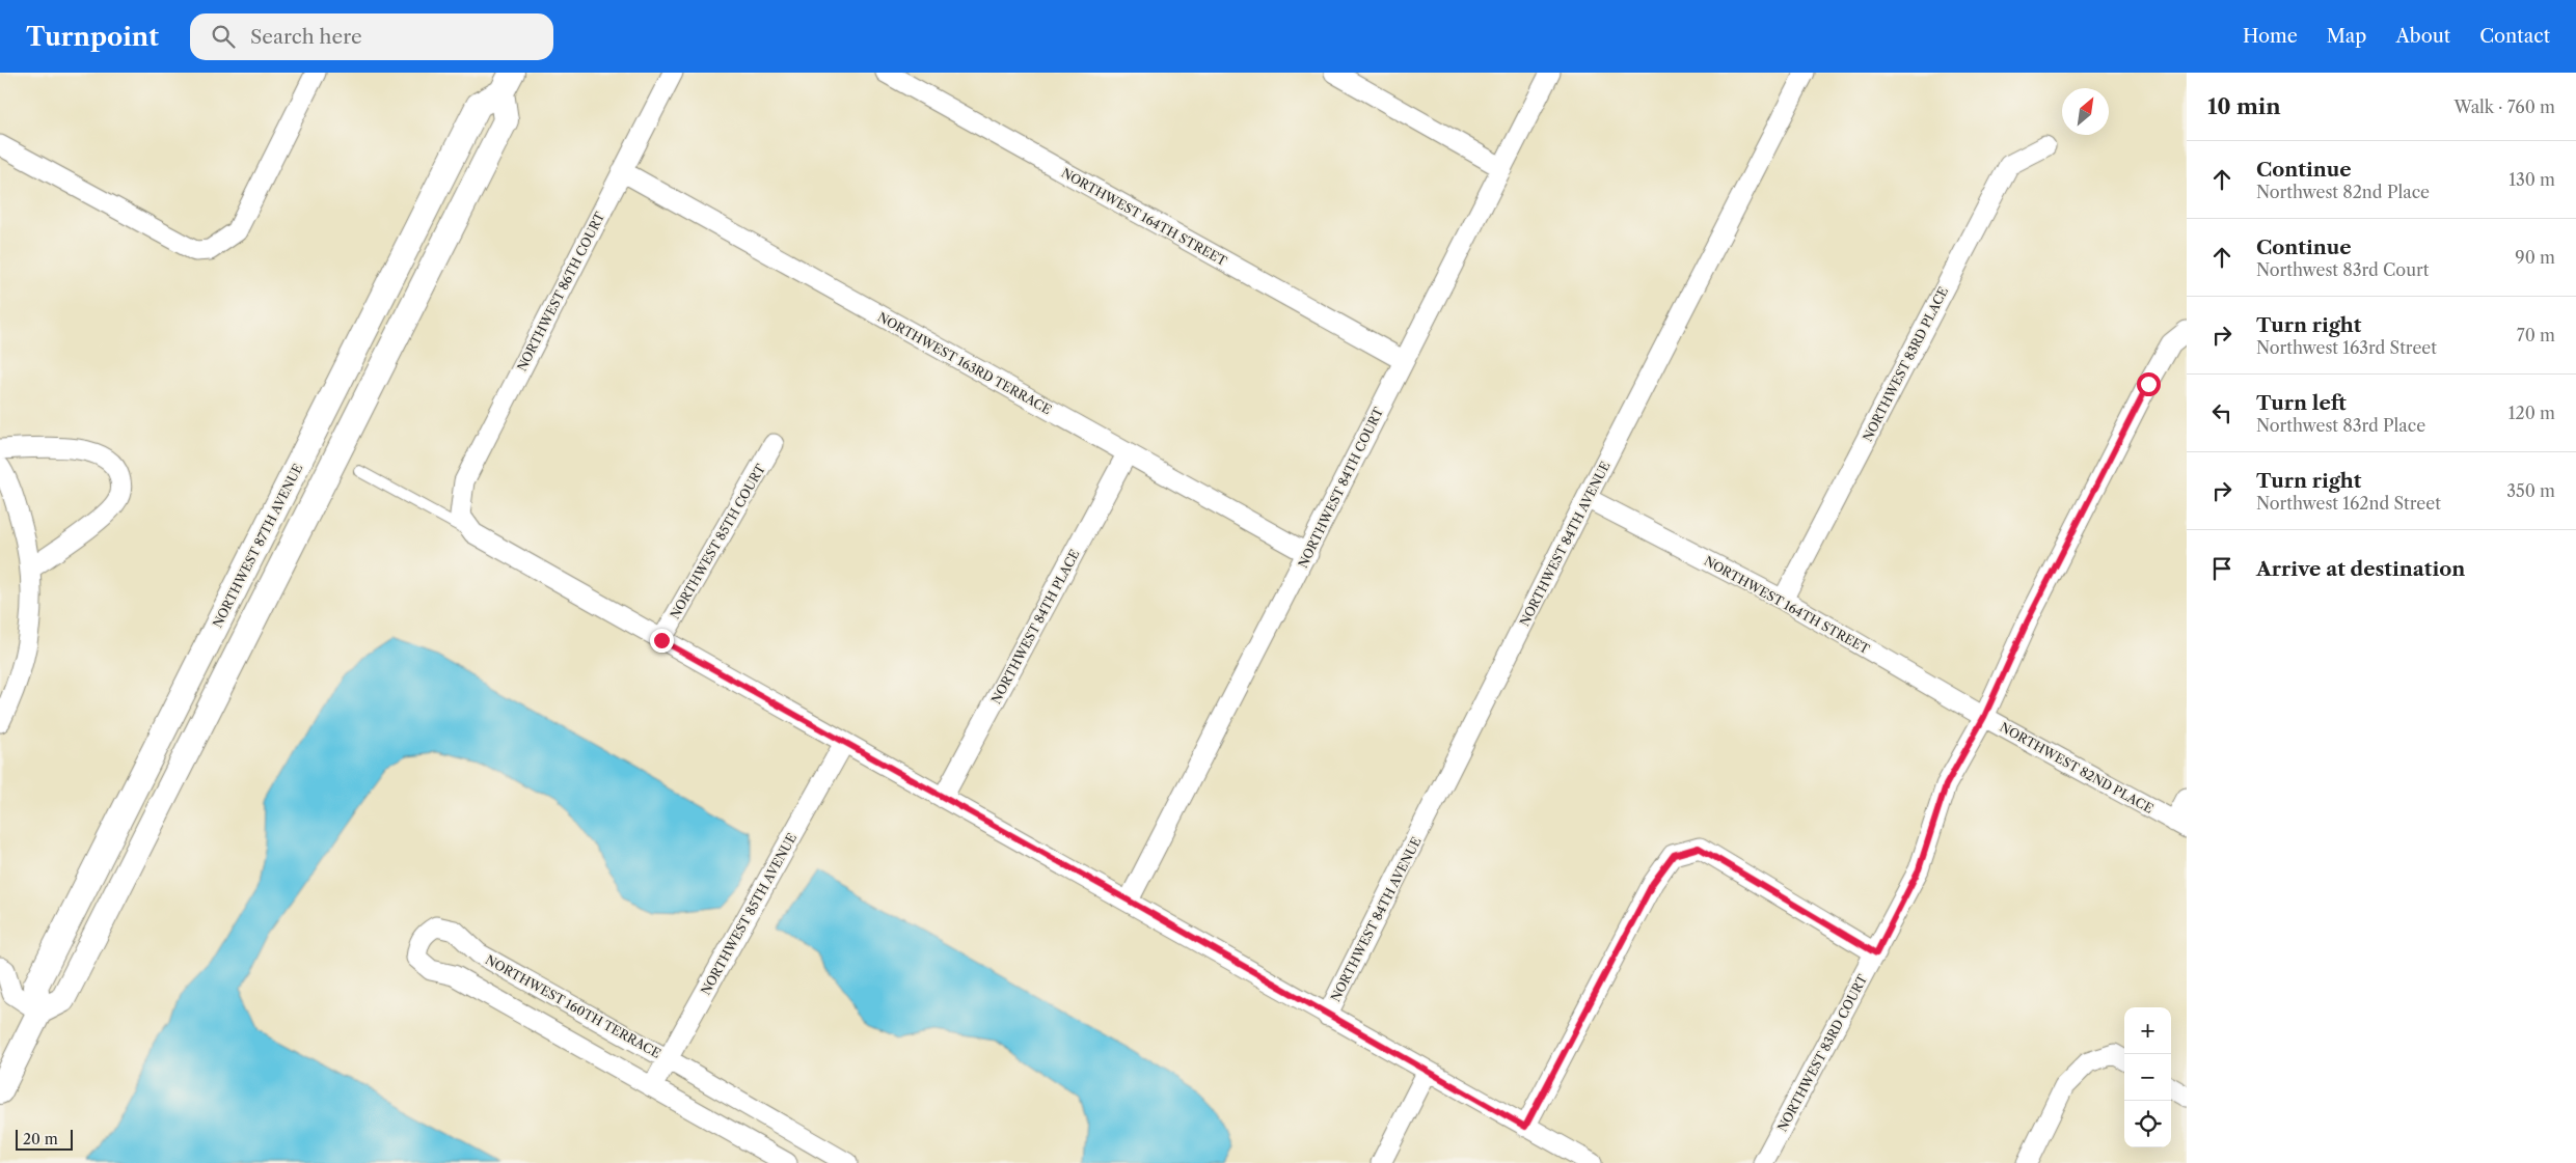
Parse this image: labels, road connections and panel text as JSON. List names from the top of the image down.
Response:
{
  "streets": {
    "street": [
      "NORTHWEST 164TH STREET",
      "NORTHWEST 86TH COURT",
      "NORTHWEST 163RD TERRACE",
      "NORTHWEST 83RD PLACE",
      "NORTHWEST 84TH COURT",
      "NORTHWEST 85TH COURT",
      "NORTHWEST 84TH AVENUE",
      "NORTHWEST 84TH PLACE",
      "NORTHWEST 82ND PLACE",
      "NORTHWEST 85TH AVENUE",
      "NORTHWEST 160TH TERRACE",
      "NORTHWEST 83RD COURT"
    ]
  },
  "crossings": [
    ["NORTHWEST 164TH STREET", "NORTHWEST 83RD PLACE"],
    ["NORTHWEST 164TH STREET", "NORTHWEST 84TH COURT"],
    ["NORTHWEST 164TH STREET", "NORTHWEST 84TH AVENUE"],
    ["NORTHWEST 164TH STREET", "NORTHWEST 82ND PLACE"],
    ["NORTHWEST 164TH STREET", "NORTHWEST 83RD COURT"],
    ["NORTHWEST 86TH COURT", "NORTHWEST 163RD TERRACE"],
    ["NORTHWEST 163RD TERRACE", "NORTHWEST 84TH COURT"],
    ["NORTHWEST 163RD TERRACE", "NORTHWEST 84TH PLACE"],
    ["NORTHWEST 82ND PLACE", "NORTHWEST 83RD COURT"],
    ["NORTHWEST 85TH AVENUE", "NORTHWEST 160TH TERRACE"]
  ],
  "scale_bar": "20 m",
  "north": "top right",
  "page": {
    "header": "Turnpoint",
    "search": "Search here",
    "nav": [
      "Home",
      "Map",
      "About",
      "Contact"
    ],
    "heading": ["10 min", "Walk · 760 m"],
    "list": [
      ["Continue", "Northwest 82nd Place", "130 m"],
      ["Continue", "Northwest 83rd Court", "90 m"],
      ["Turn right", "Northwest 163rd Street", "70 m"],
      ["Turn left", "Northwest 83rd Place", "120 m"],
      ["Turn right", "Northwest 162nd Street", "350 m"],
      "Arrive at destination"
    ],
    "map_buttons": ["+", "−"],
    "scale": "20 m"
  }
}
